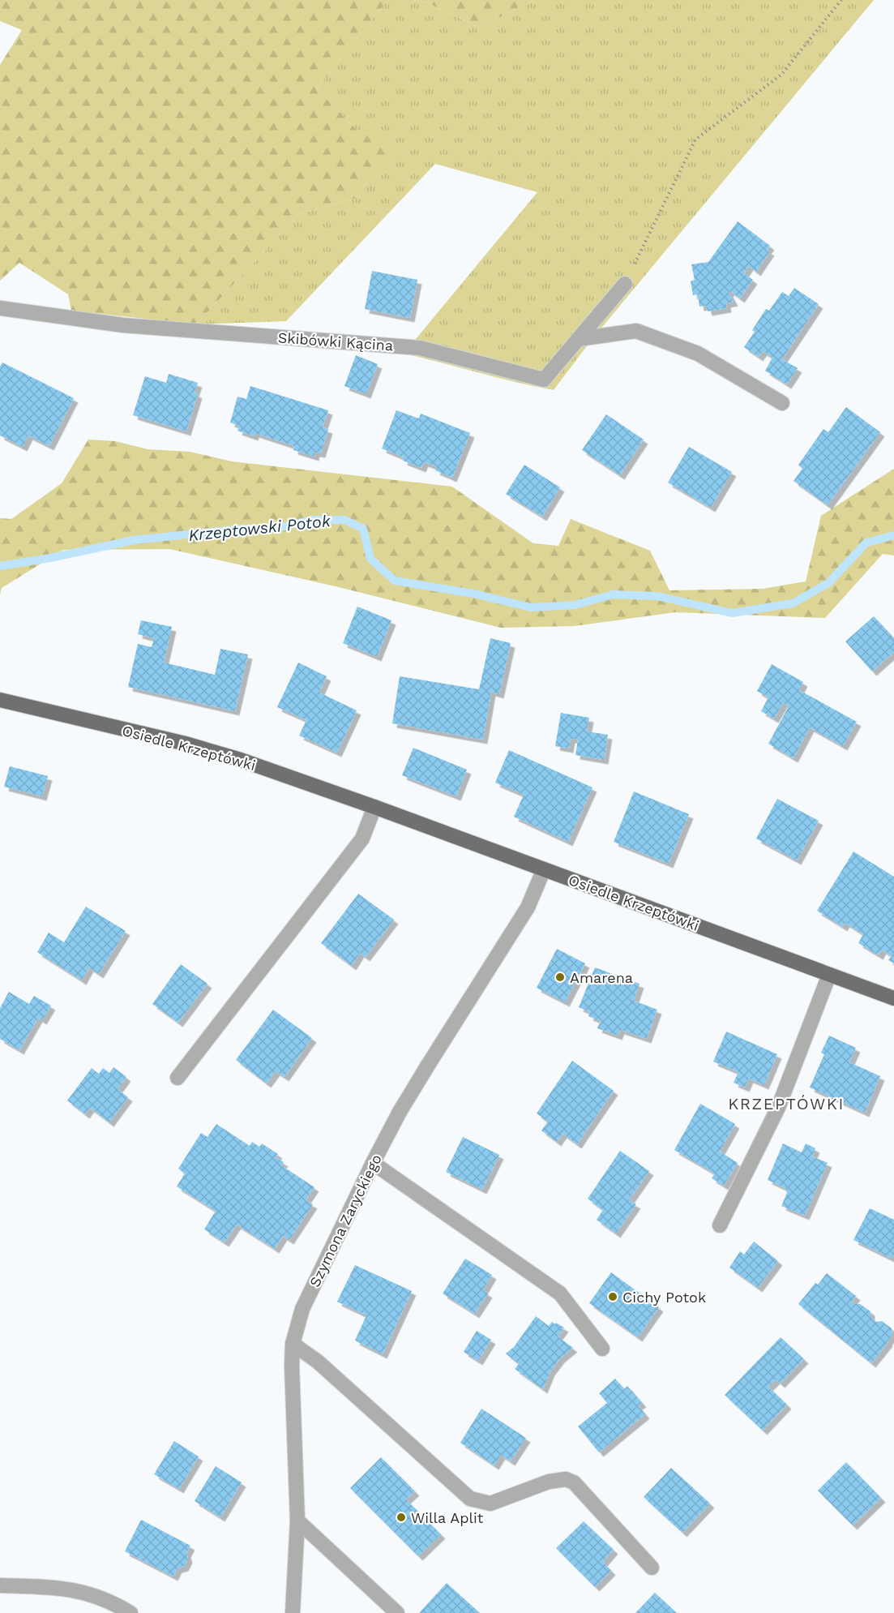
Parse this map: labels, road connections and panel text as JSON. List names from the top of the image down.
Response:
{
  "streets": {
    "main road": ["Osiedle Krzeptówki"],
    "street": ["Skibówki Kącina", "Szymona Zaryckiego"]
  },
  "crossings": [
    ["Osiedle Krzeptówki", "Szymona Zaryckiego"]
  ],
  "districts": ["KRZEPTÓWKI"],
  "water": ["Krzeptowski Potok"],
  "places": ["Amarena", "Cichy Potok", "Willa Aplit"]
}
